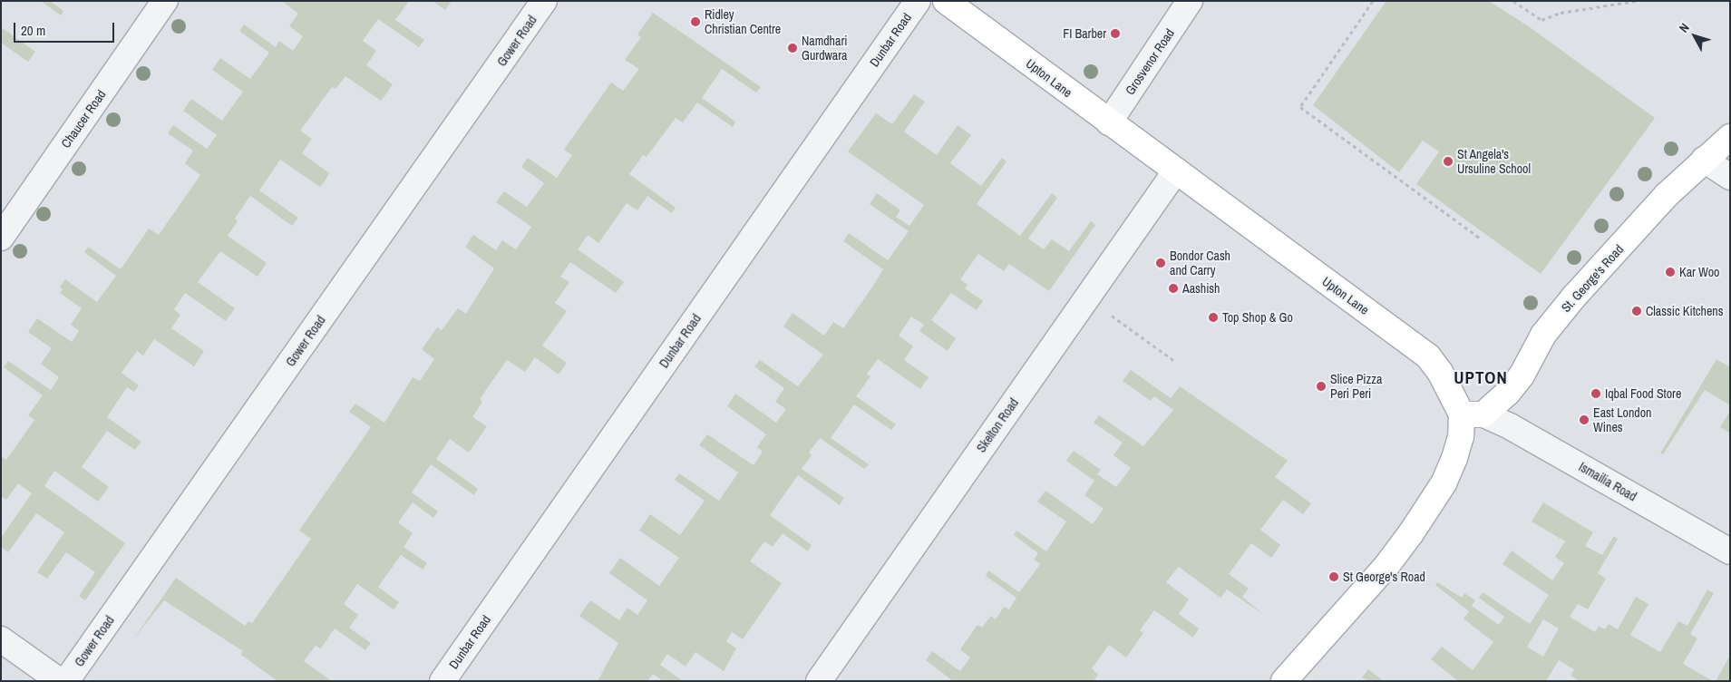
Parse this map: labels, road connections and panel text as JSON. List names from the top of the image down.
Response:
{
  "streets": {
    "main road": ["Upton Lane", "St. George's Road"],
    "street": [
      "Dunbar Road",
      "Gower Road",
      "Grosvenor Road",
      "Chaucer Road",
      "Skelton Road",
      "Ismailia Road"
    ]
  },
  "crossings": [
    ["Grosvenor Road", "Upton Lane"],
    ["Upton Lane", "St. George's Road"],
    ["Upton Lane", "Skelton Road"],
    ["Upton Lane", "Ismailia Road"],
    ["St. George's Road", "Ismailia Road"]
  ],
  "districts": ["UPTON"],
  "places": [
    "Ridley Christian Centre",
    "FI Barber",
    "Namdhari Gurdwara",
    "St Angela's Ursuline School",
    "Bondor Cash and Carry",
    "Kar Woo",
    "Aashish",
    "Classic Kitchens",
    "Top Shop & Go",
    "Slice Pizza Peri Peri",
    "Iqbal Food Store",
    "East London Wines",
    "St George's Road"
  ],
  "scale_bar": "20 m",
  "north": "top left"
}
